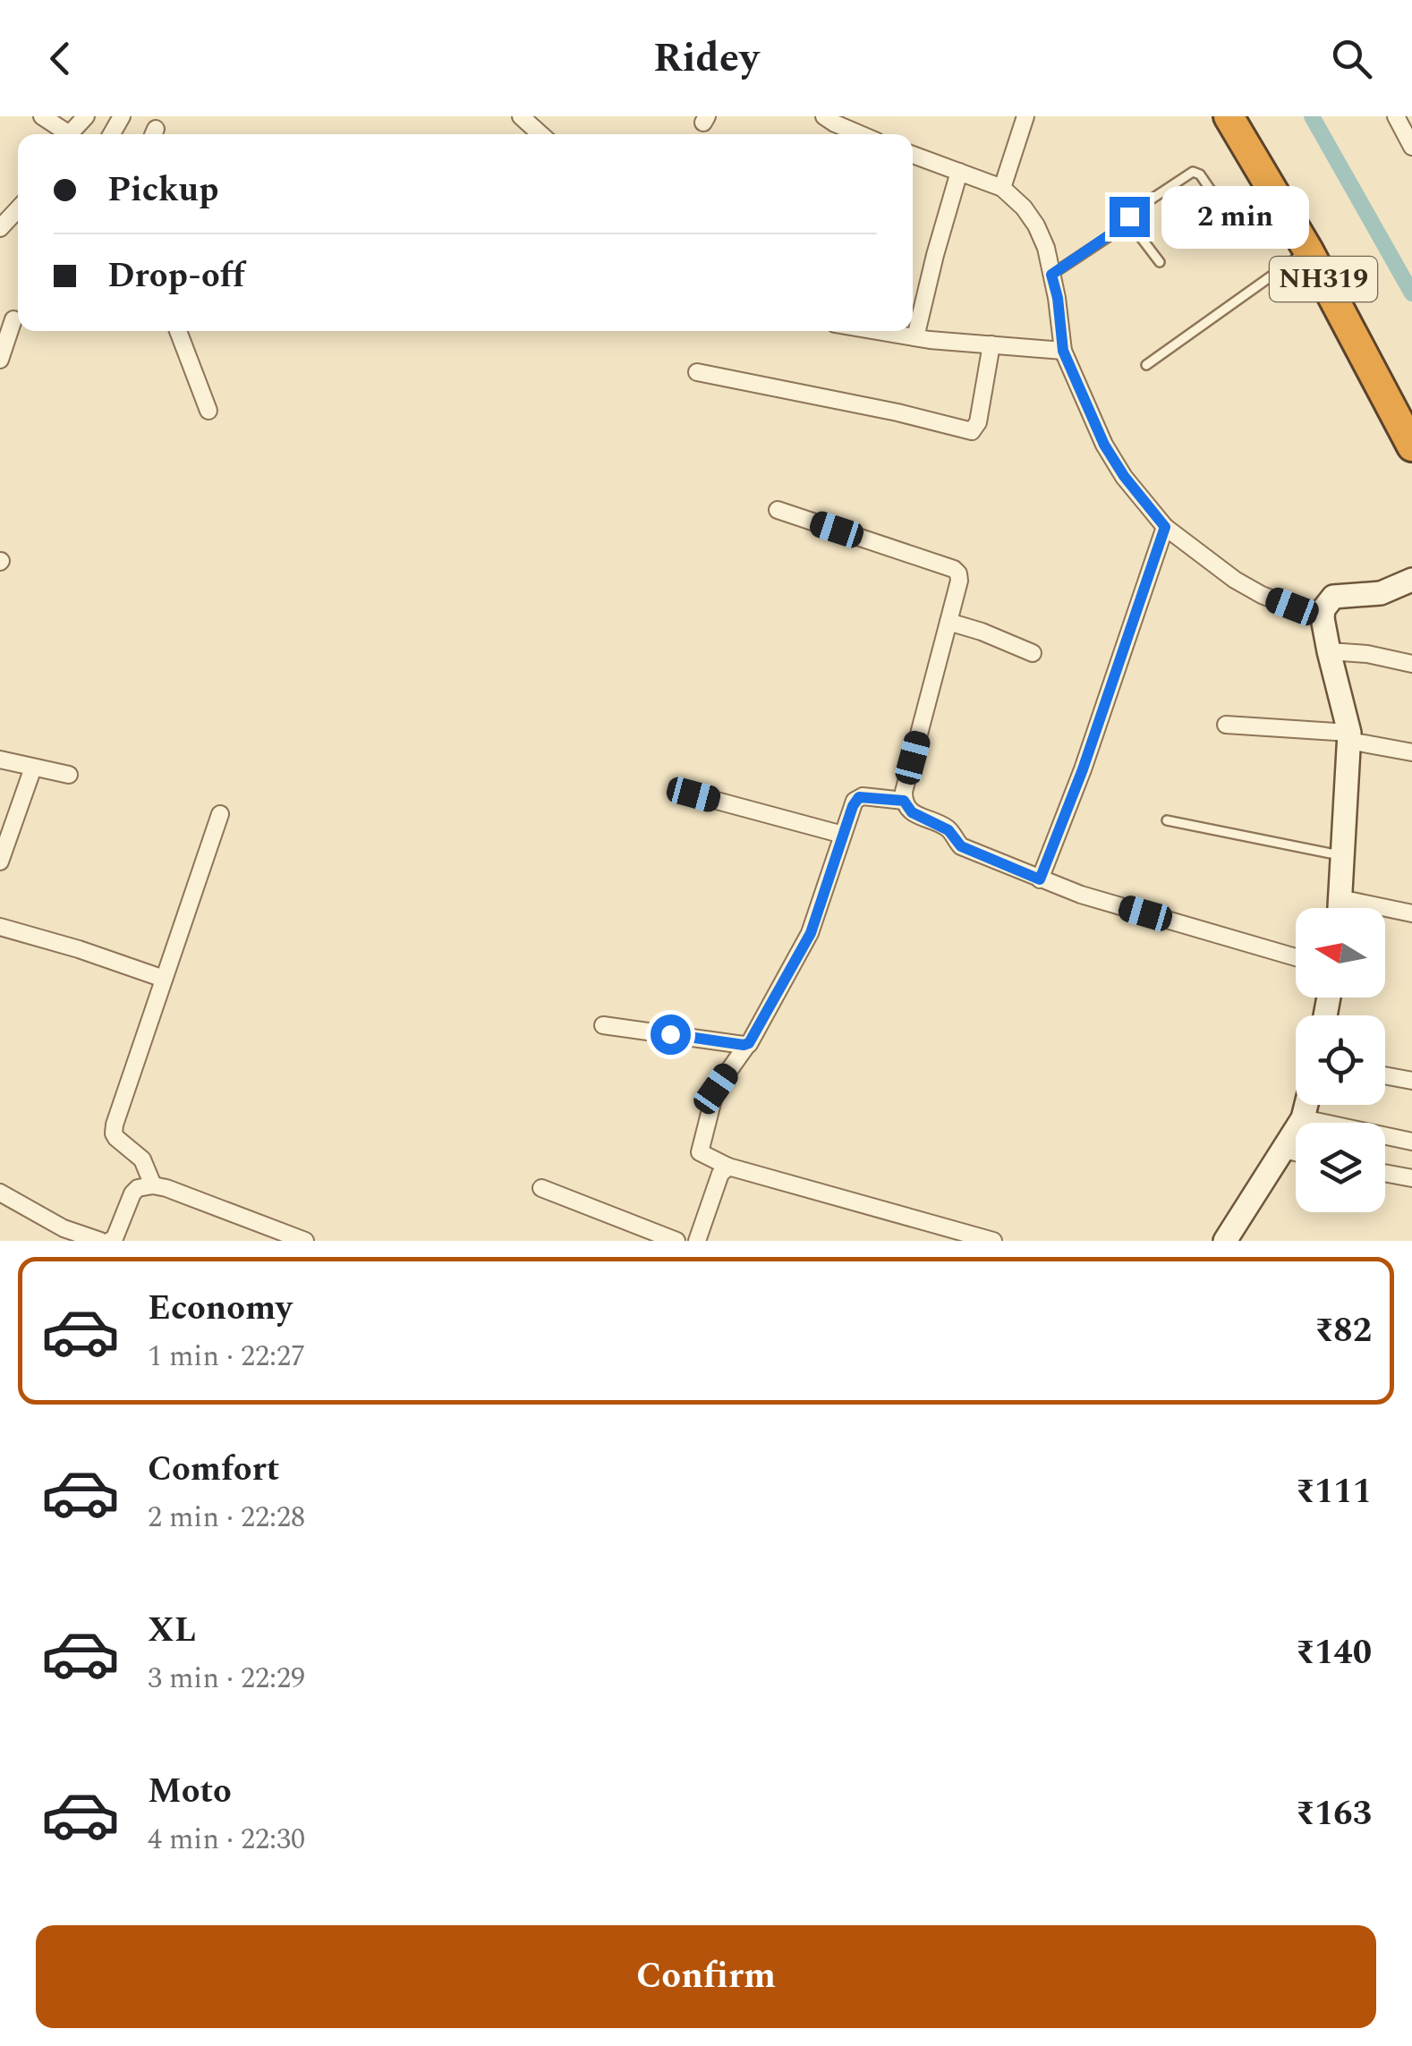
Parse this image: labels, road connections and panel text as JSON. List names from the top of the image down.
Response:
{
  "streets": {
    "highway": ["NH319"]
  },
  "north": "left",
  "page": {
    "header": "Ridey",
    "banner": ["Pickup", "Drop-off"],
    "bubble": "2 min",
    "list": [
      {
        "name": "Economy",
        "note": "1 min · 22:27",
        "value": "₹82"
      },
      {
        "name": "Comfort",
        "note": "2 min · 22:28",
        "value": "₹111"
      },
      {
        "name": "XL",
        "note": "3 min · 22:29",
        "value": "₹140"
      },
      {
        "name": "Moto",
        "note": "4 min · 22:30",
        "value": "₹163"
      }
    ],
    "buttons": "Confirm"
  }
}
